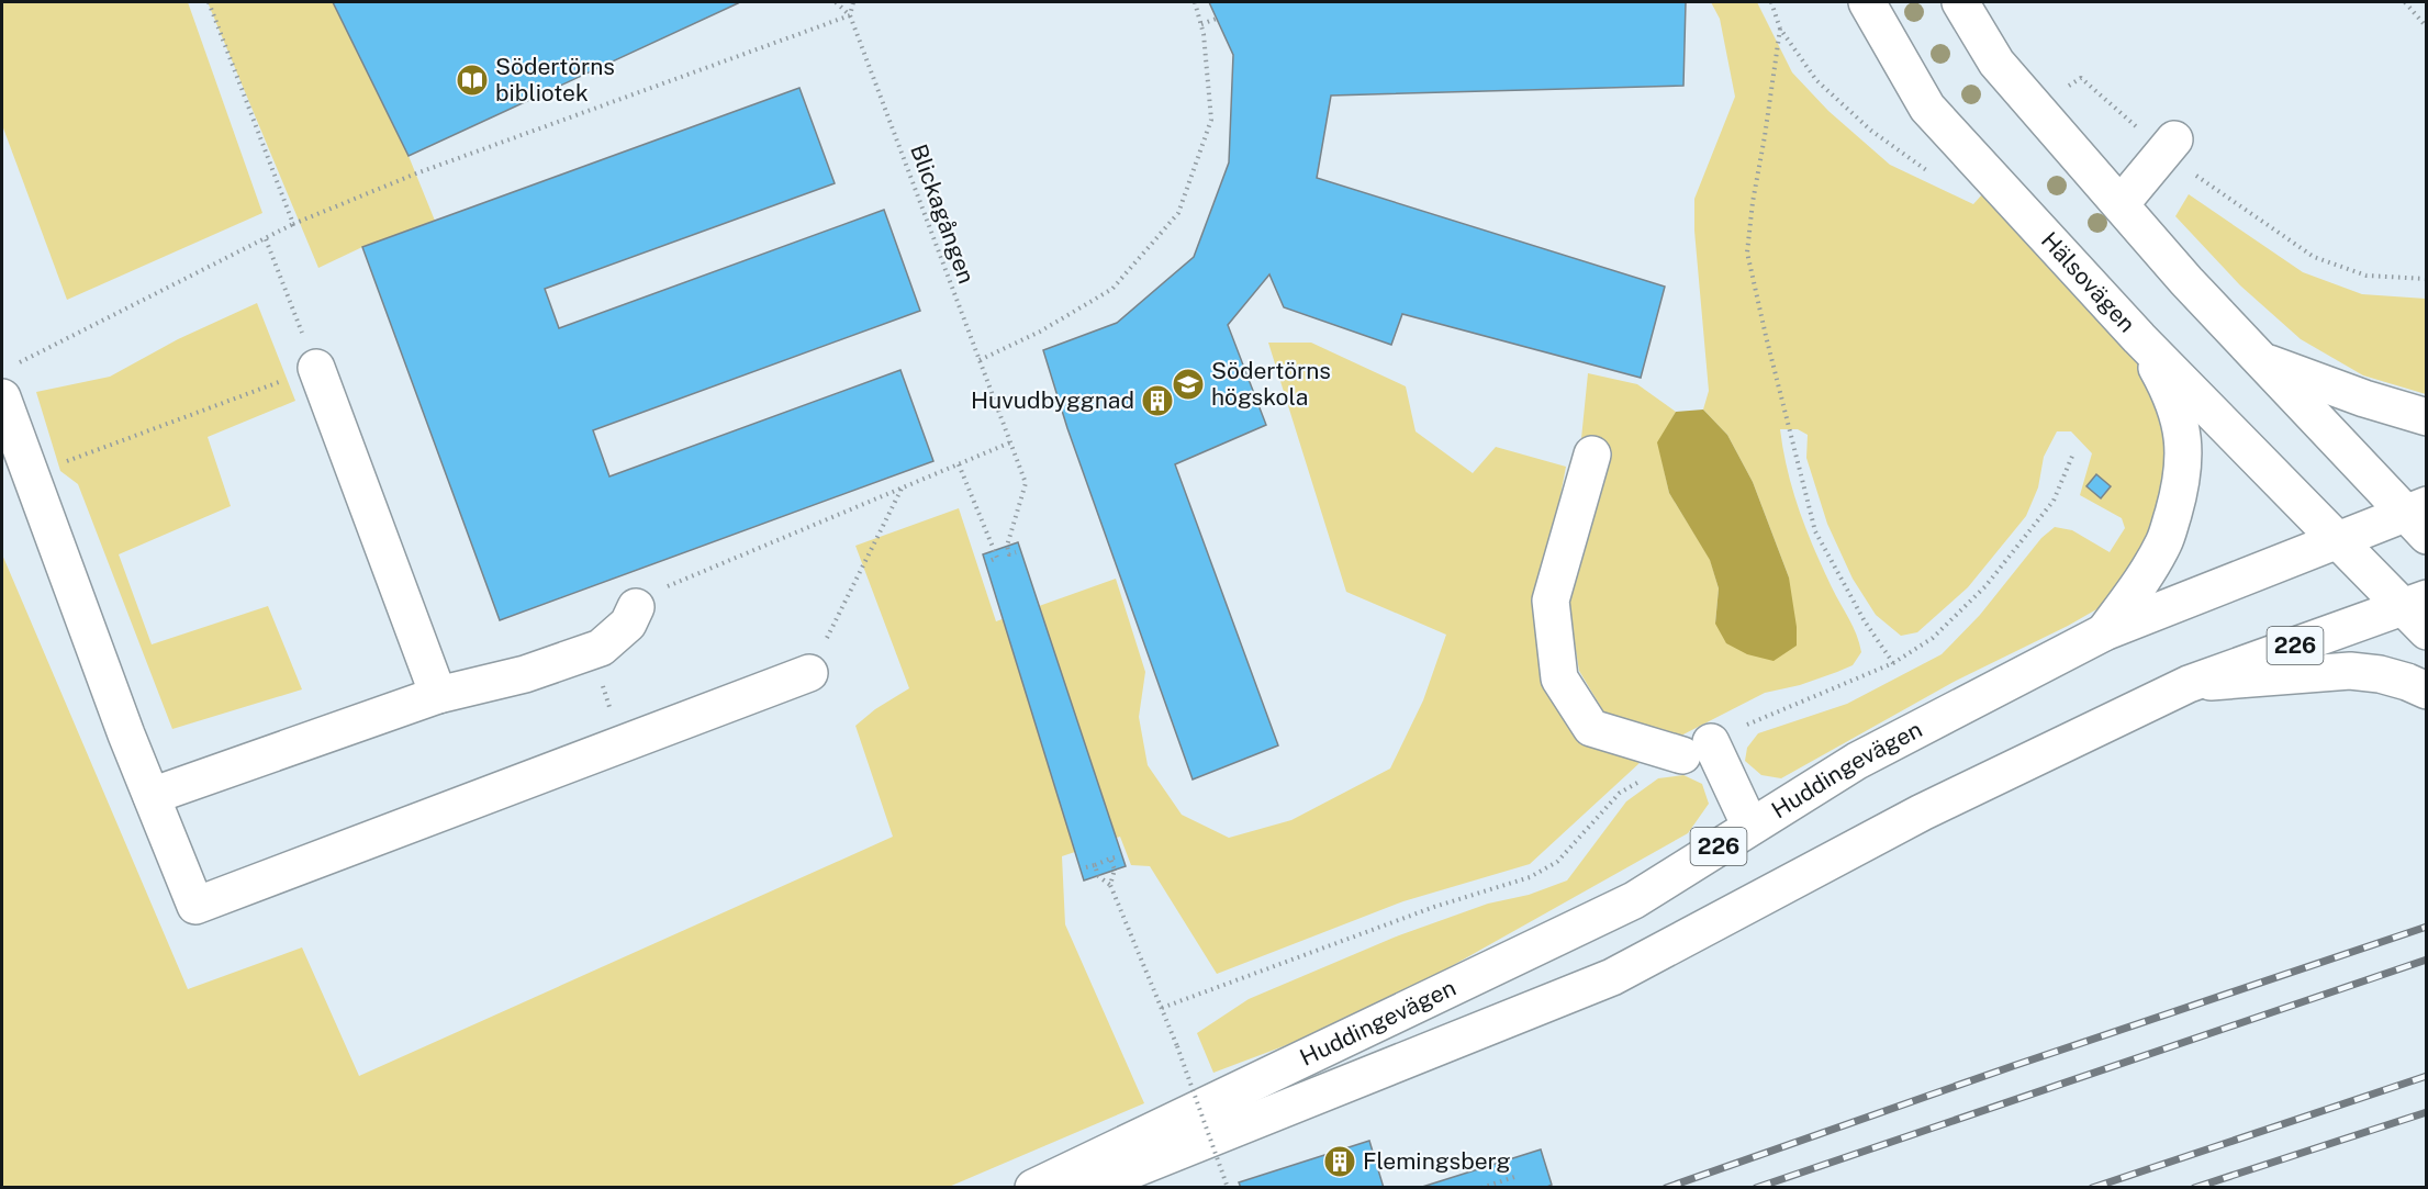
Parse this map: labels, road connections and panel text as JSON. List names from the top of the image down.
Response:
{
  "streets": {
    "main road": ["Hälsovägen", "226", "Huddingevägen"],
    "path": ["Blickagången"]
  },
  "crossings": [
    ["Hälsovägen", "Huddingevägen"]
  ],
  "places": {
    "library": ["Södertörns bibliotek"],
    "school or university": ["Södertörns högskola"],
    "building": ["Huvudbyggnad", "Flemingsberg"]
  }
}
